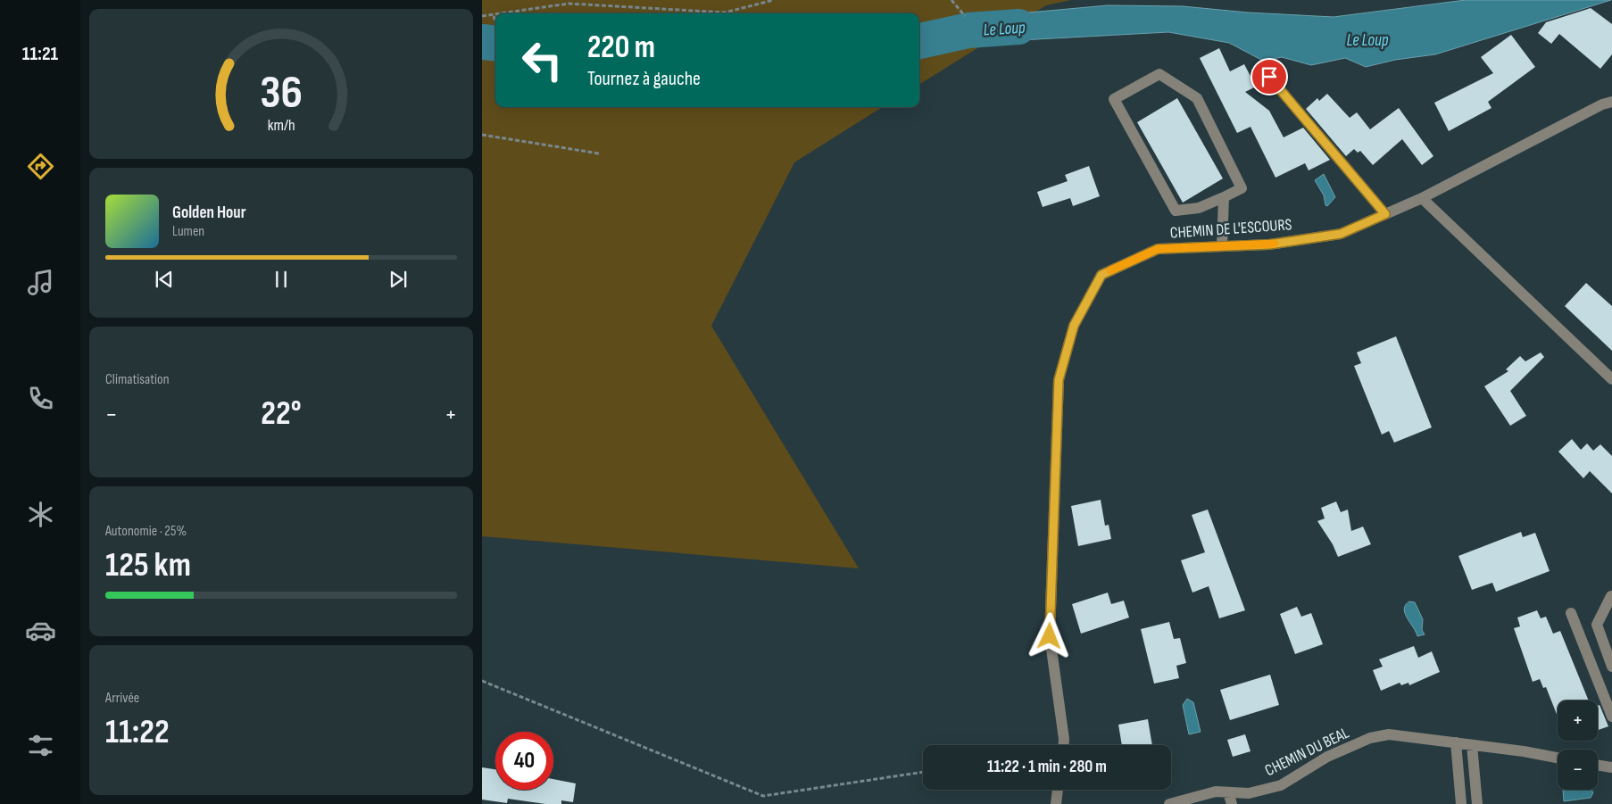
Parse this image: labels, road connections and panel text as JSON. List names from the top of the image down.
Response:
{
  "streets": {
    "street": ["CHEMIN DE L'ESCOURS", "CHEMIN DU BEAL"]
  },
  "water": ["Le Loup"],
  "page": {
    "tabs": "11:21",
    "turn": ["220 m", "Tournez à gauche"],
    "song": ["Golden Hour", "Lumen"],
    "tile": [
      "Climatisation",
      ["Autonomie · 25%", "125 km"],
      ["Arrivée", "11:22"]
    ],
    "heat": ["−", "22°", "+"],
    "map_buttons": ["+", "−"],
    "limit": "40",
    "trip": "11:22 · 1 min · 280 m",
    "gauge": ["36", "km/h"]
  }
}
